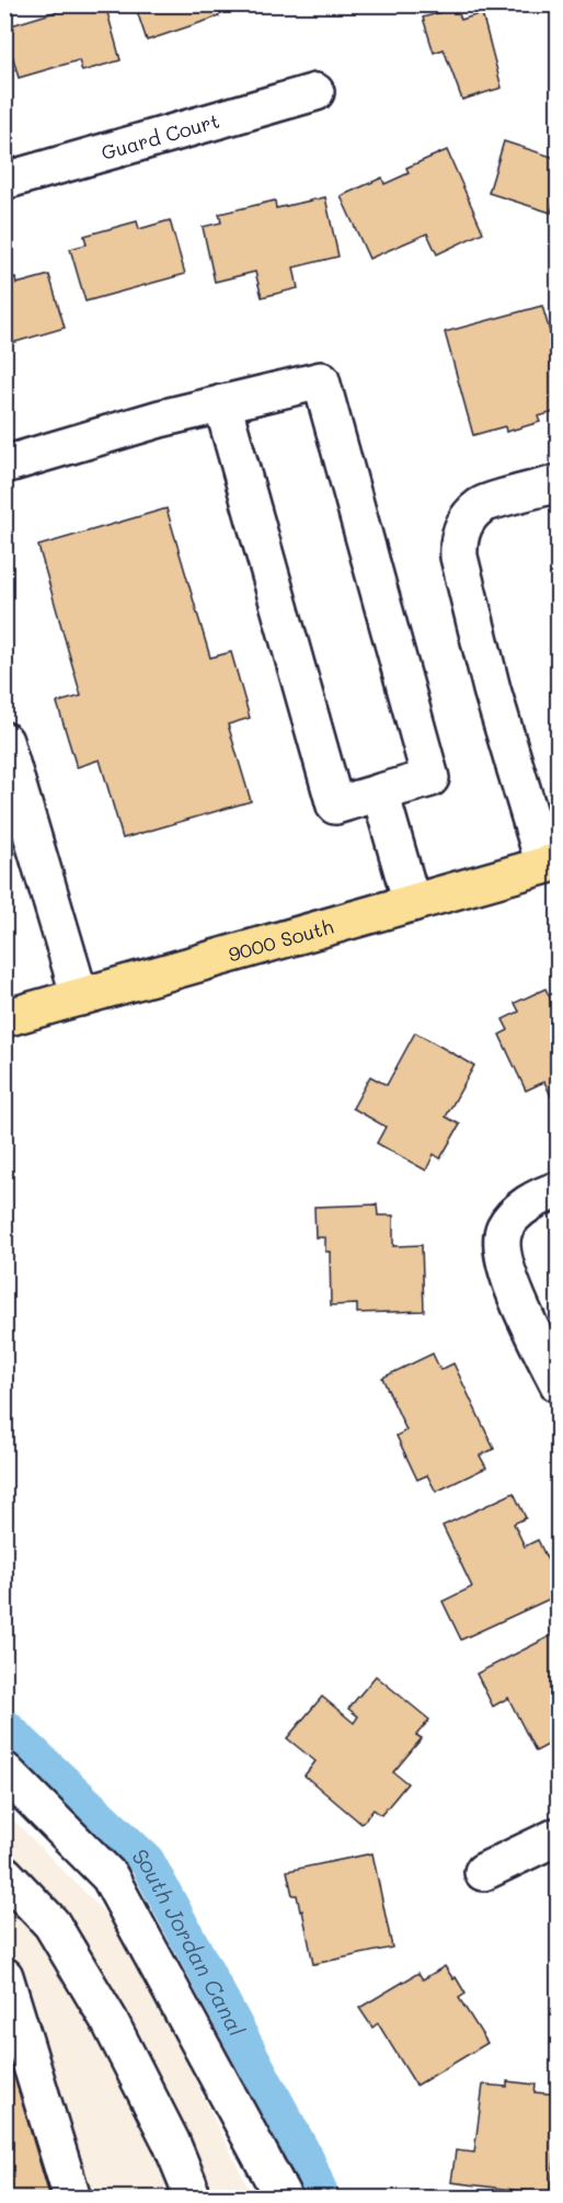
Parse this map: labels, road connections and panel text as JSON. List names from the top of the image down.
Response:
{
  "streets": {
    "main road": ["9000 South"],
    "street": ["Guard Court"]
  },
  "water": ["South Jordan Canal"]
}
